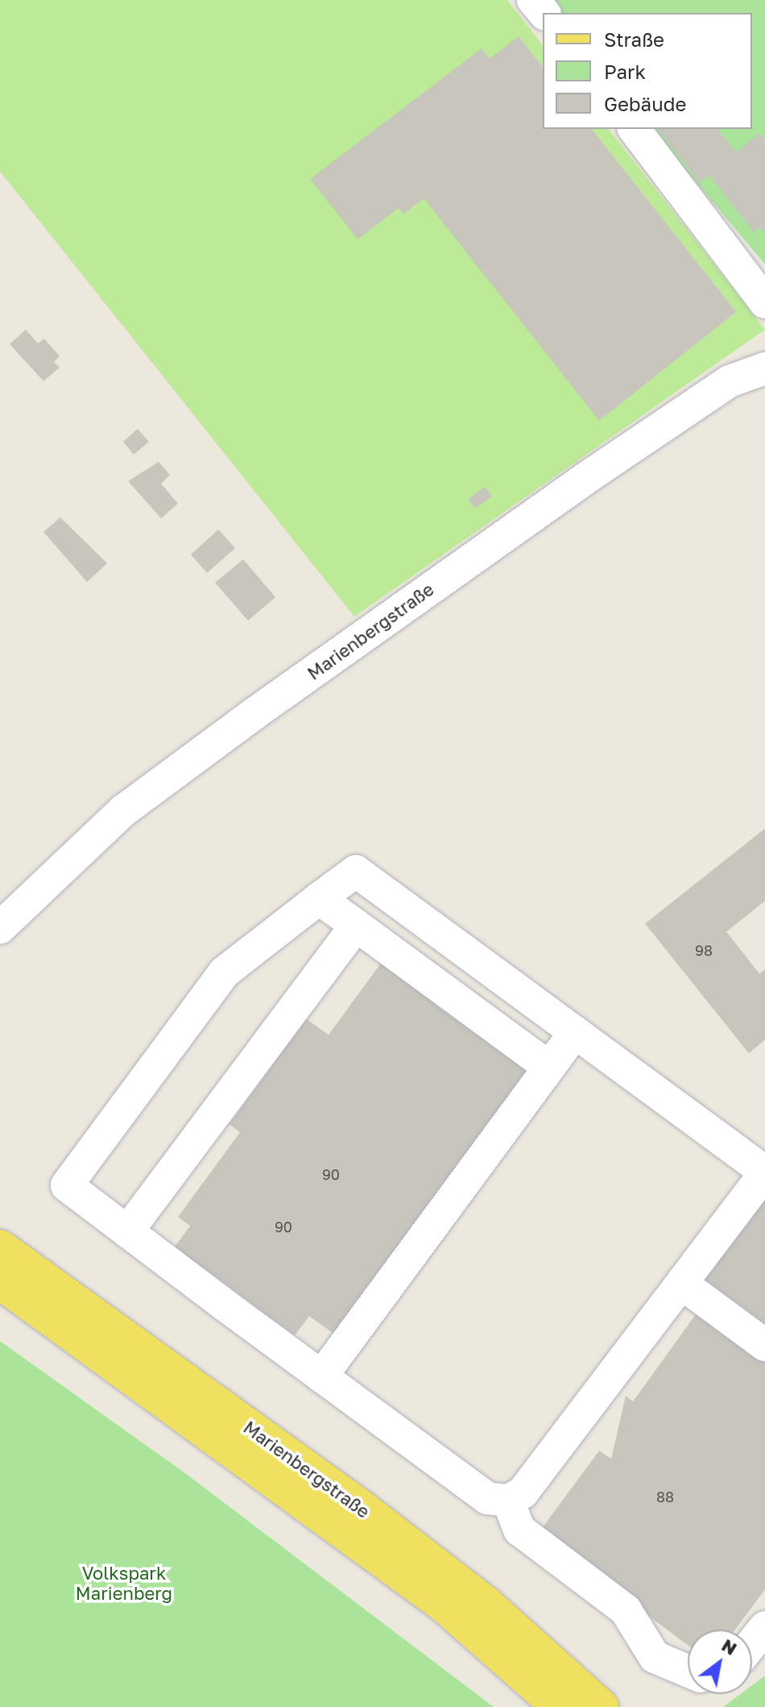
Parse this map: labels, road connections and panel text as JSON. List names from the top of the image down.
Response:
{
  "streets": {
    "main road": ["Marienbergstraße"]
  },
  "parks": ["Volkspark Marienberg"],
  "house_numbers": [
    "98",
    "90",
    "90",
    "88"
  ],
  "legend": ["Straße", "Park", "Gebäude"],
  "north": "top right"
}
